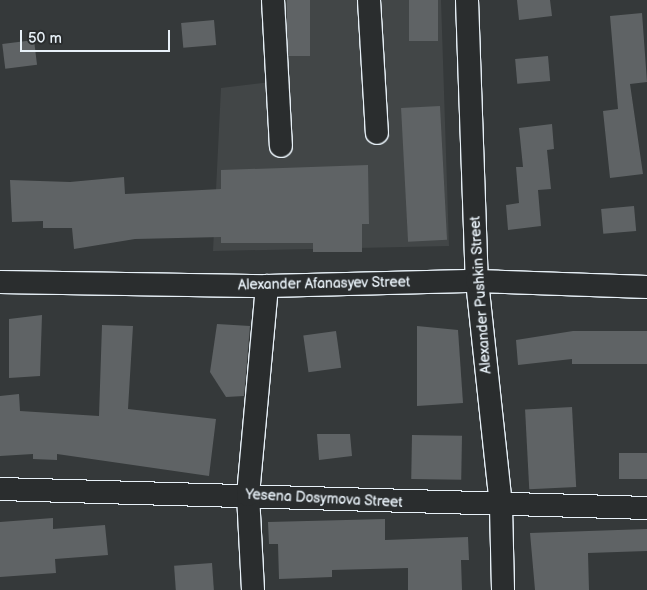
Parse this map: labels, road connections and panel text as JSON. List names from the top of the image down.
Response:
{
  "streets": {
    "street": ["Alexander Afanasyev Street", "Alexander Pushkin Street", "Yesena Dosymova Street"]
  },
  "crossings": [
    ["Alexander Afanasyev Street", "Alexander Pushkin Street"],
    ["Alexander Pushkin Street", "Yesena Dosymova Street"]
  ],
  "scale_bar": "50 m"
}
